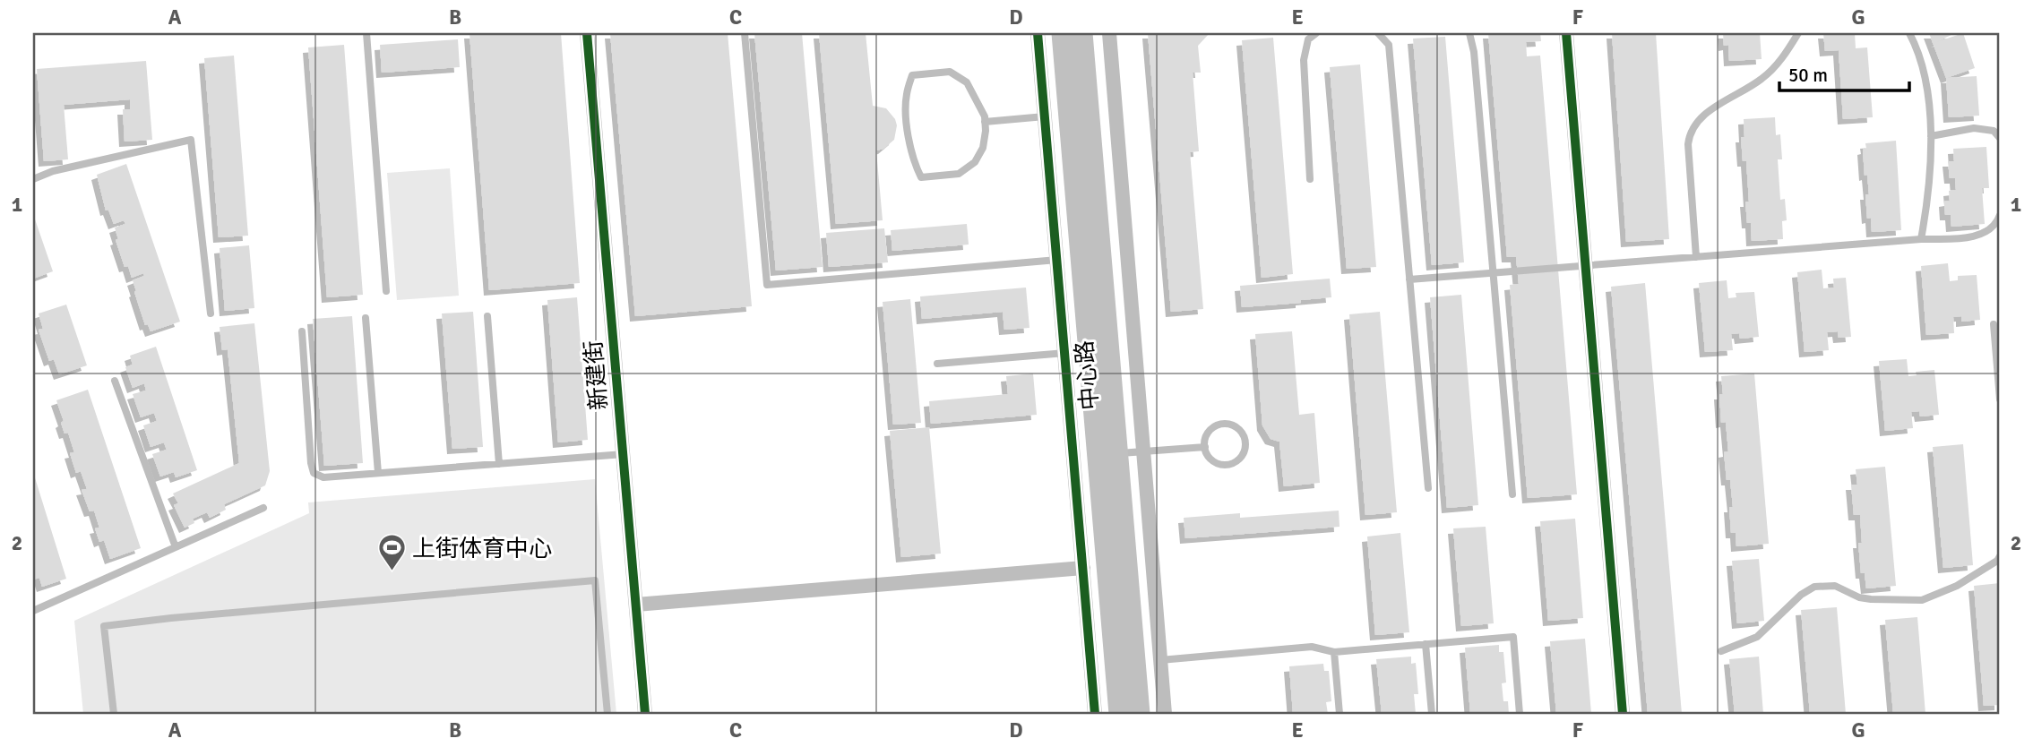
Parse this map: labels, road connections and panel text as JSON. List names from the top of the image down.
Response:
{
  "streets": {
    "main road": ["中心路"],
    "street": ["新建街"]
  },
  "places": {
    "sports": ["上街体育中心"]
  },
  "scale_bar": "50 m",
  "grid": {
    "columns": [
      "A",
      "B",
      "C",
      "D",
      "E",
      "F",
      "G"
    ],
    "rows": ["1", "2"]
  }
}
